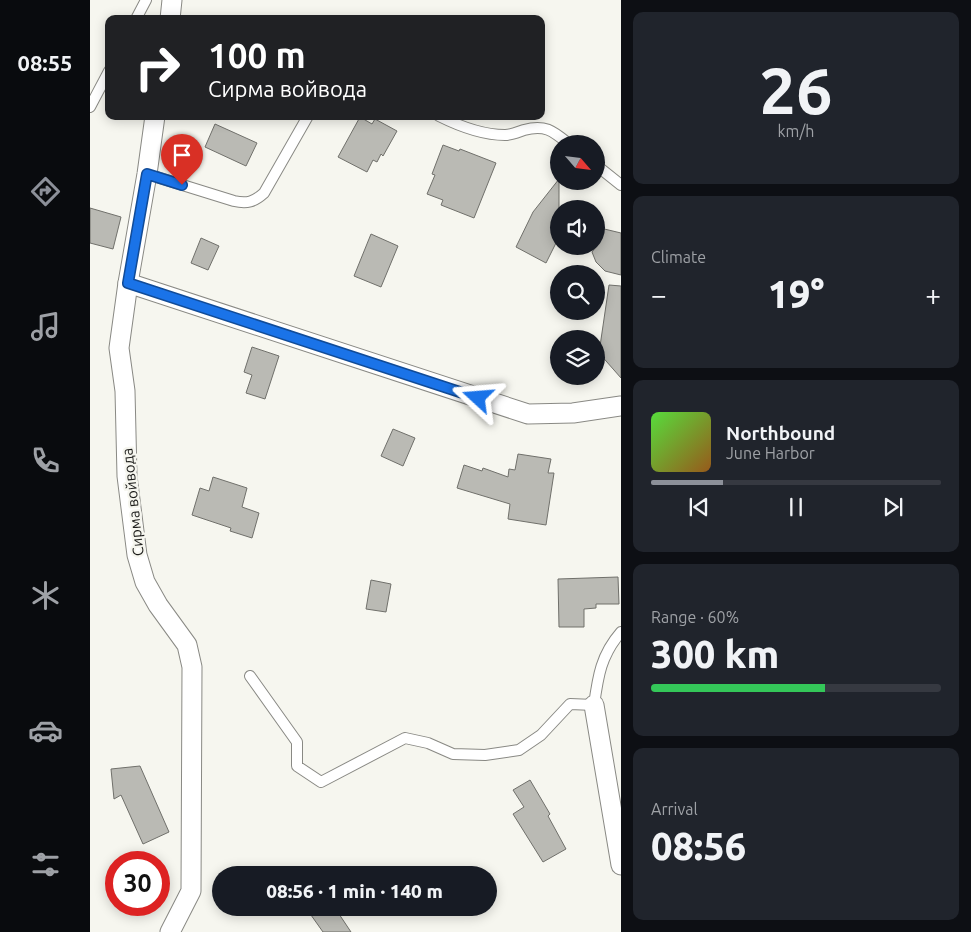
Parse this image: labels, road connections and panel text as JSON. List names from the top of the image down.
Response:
{
  "streets": {
    "street": ["Сирма войвода"]
  },
  "north": "bottom right",
  "page": {
    "tabs": "08:55",
    "tile": [
      ["26", "km/h"],
      "Climate",
      ["Range · 60%", "300 km"],
      ["Arrival", "08:56"]
    ],
    "turn": ["100 m", "Сирма войвода"],
    "heat": ["−", "19°", "+"],
    "song": ["Northbound", "June Harbor"],
    "limit": "30",
    "trip": "08:56 · 1 min · 140 m"
  }
}
